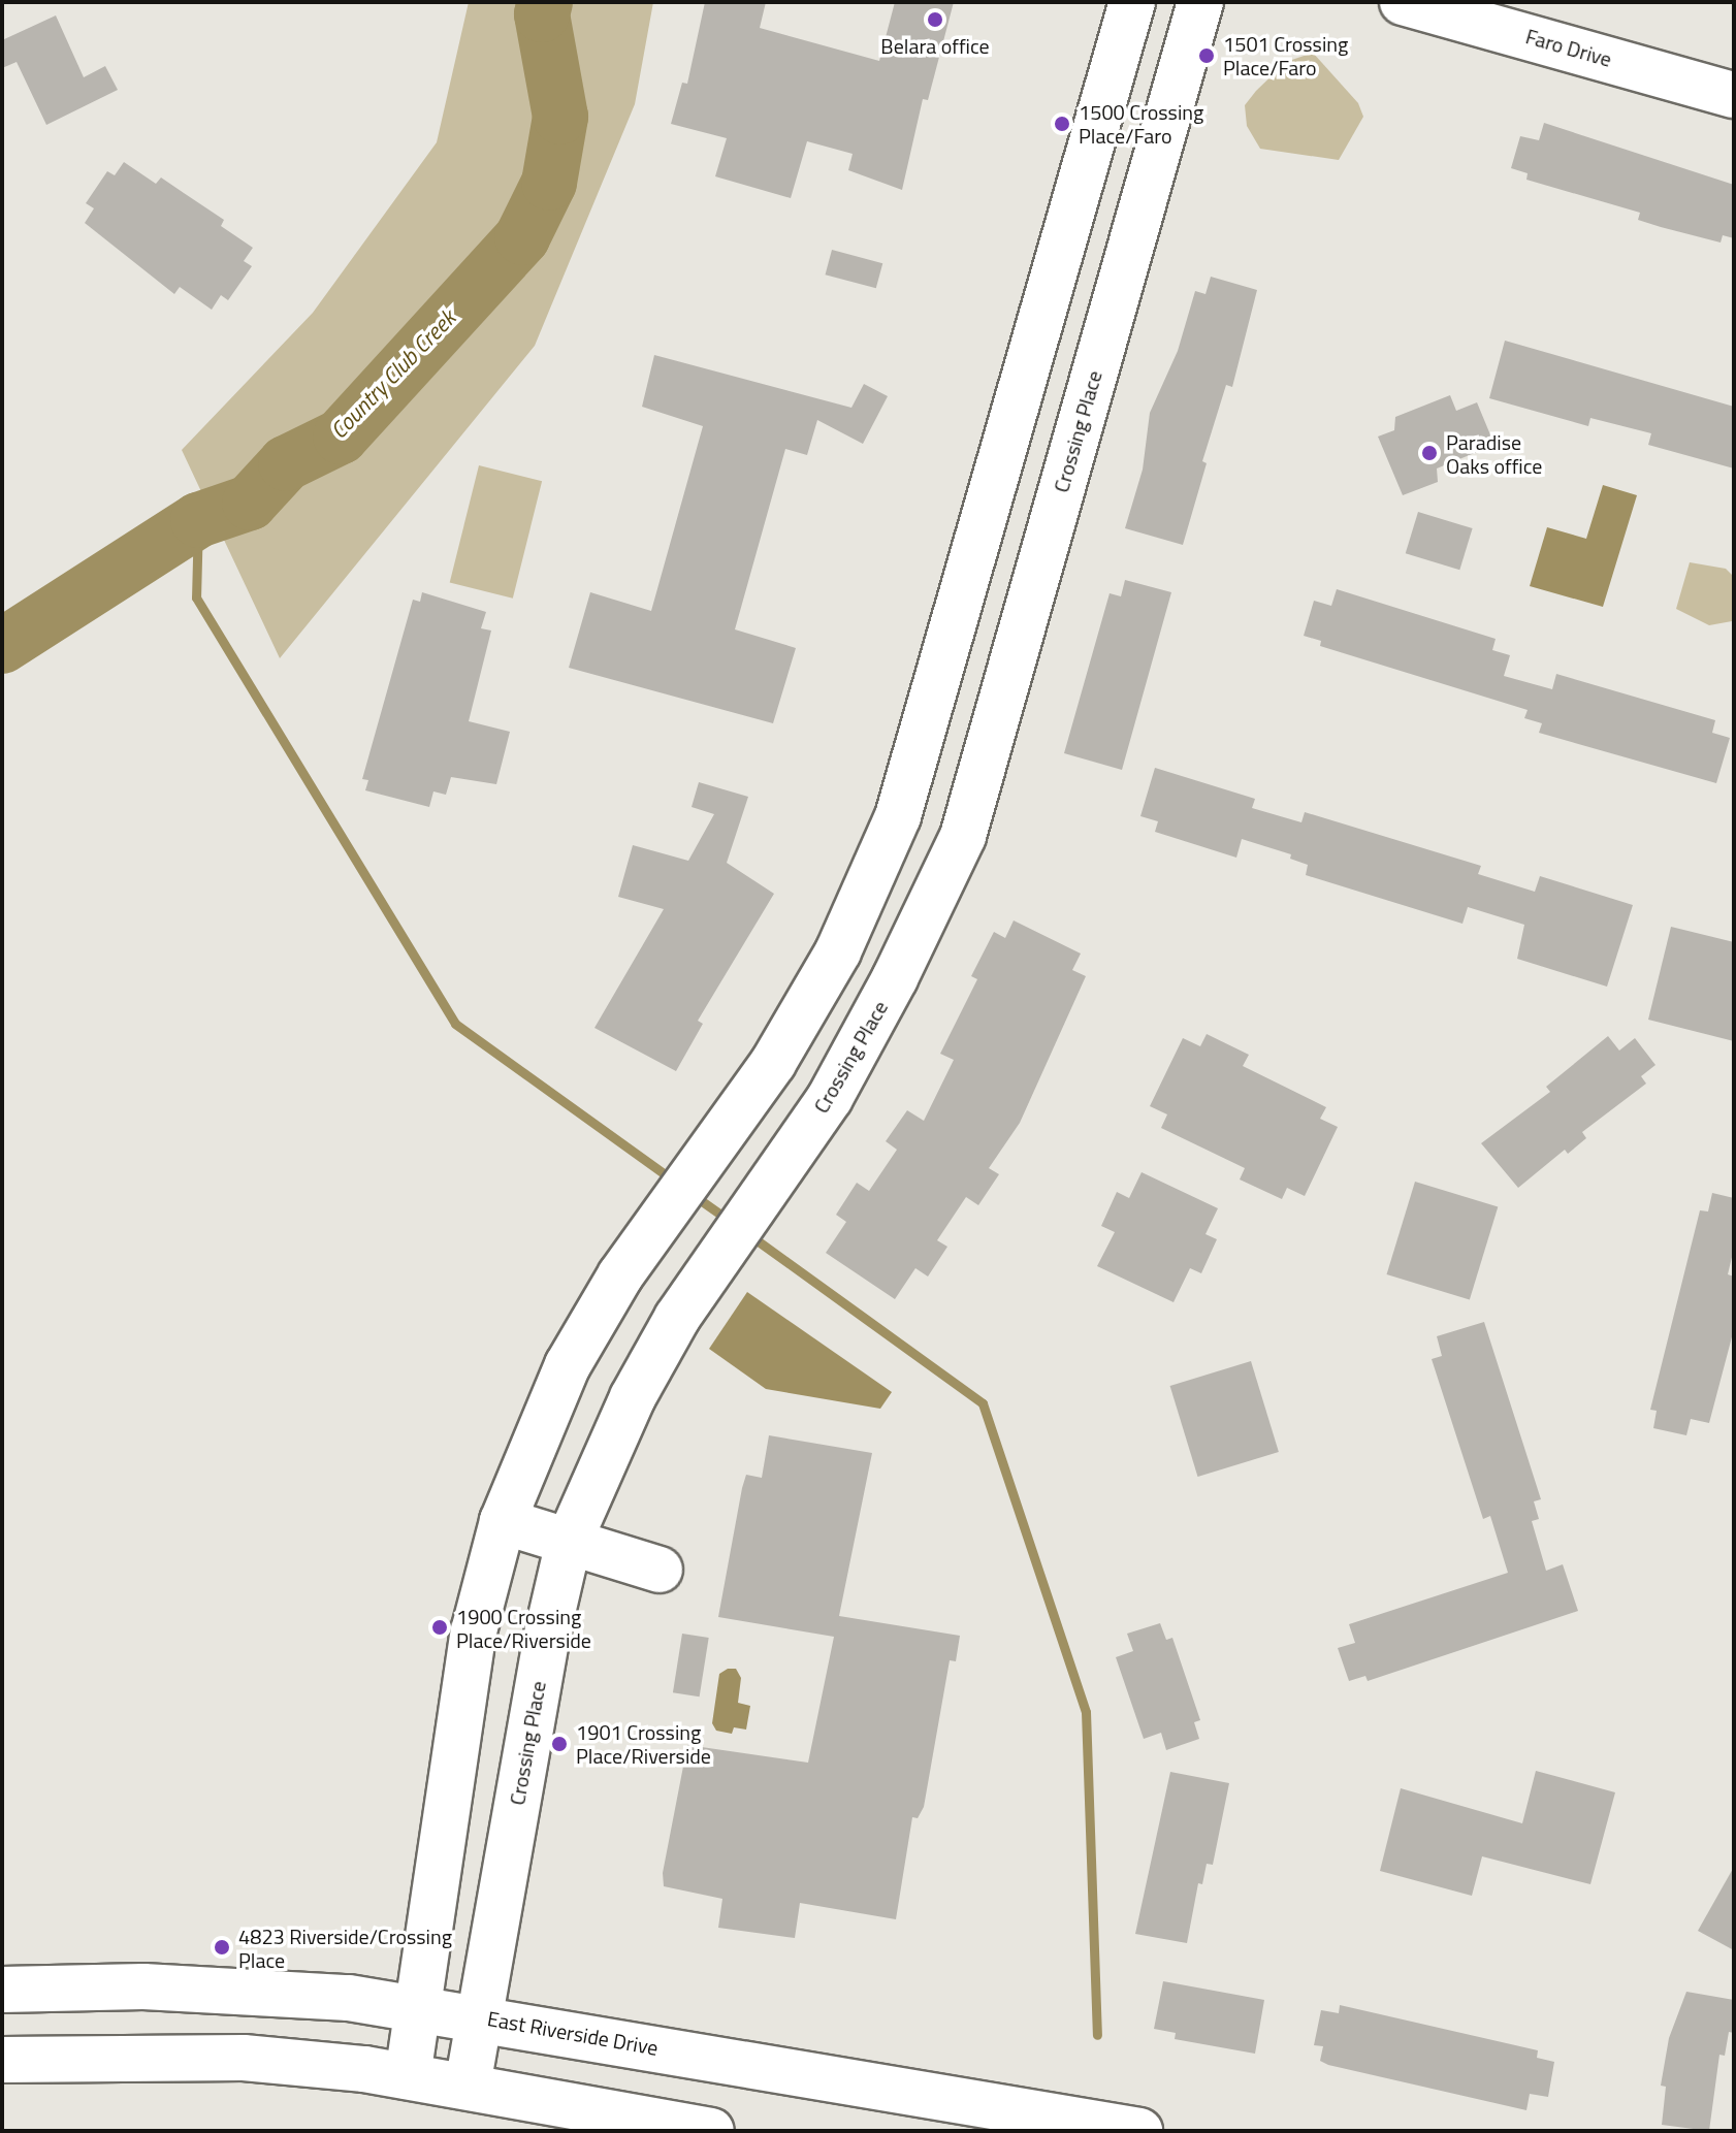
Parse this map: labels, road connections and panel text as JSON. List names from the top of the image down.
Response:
{
  "streets": {
    "street": ["Faro Drive", "Crossing Place", "East Riverside Drive"]
  },
  "crossings": [
    ["Crossing Place", "East Riverside Drive"]
  ],
  "water": ["Country Club Creek"],
  "places": [
    "Belara office",
    "1501 Crossing Place/Faro",
    "1500 Crossing Place/Faro",
    "Paradise Oaks office",
    "1900 Crossing Place/Riverside",
    "1901 Crossing Place/Riverside",
    "4823 Riverside/Crossing Place"
  ]
}
